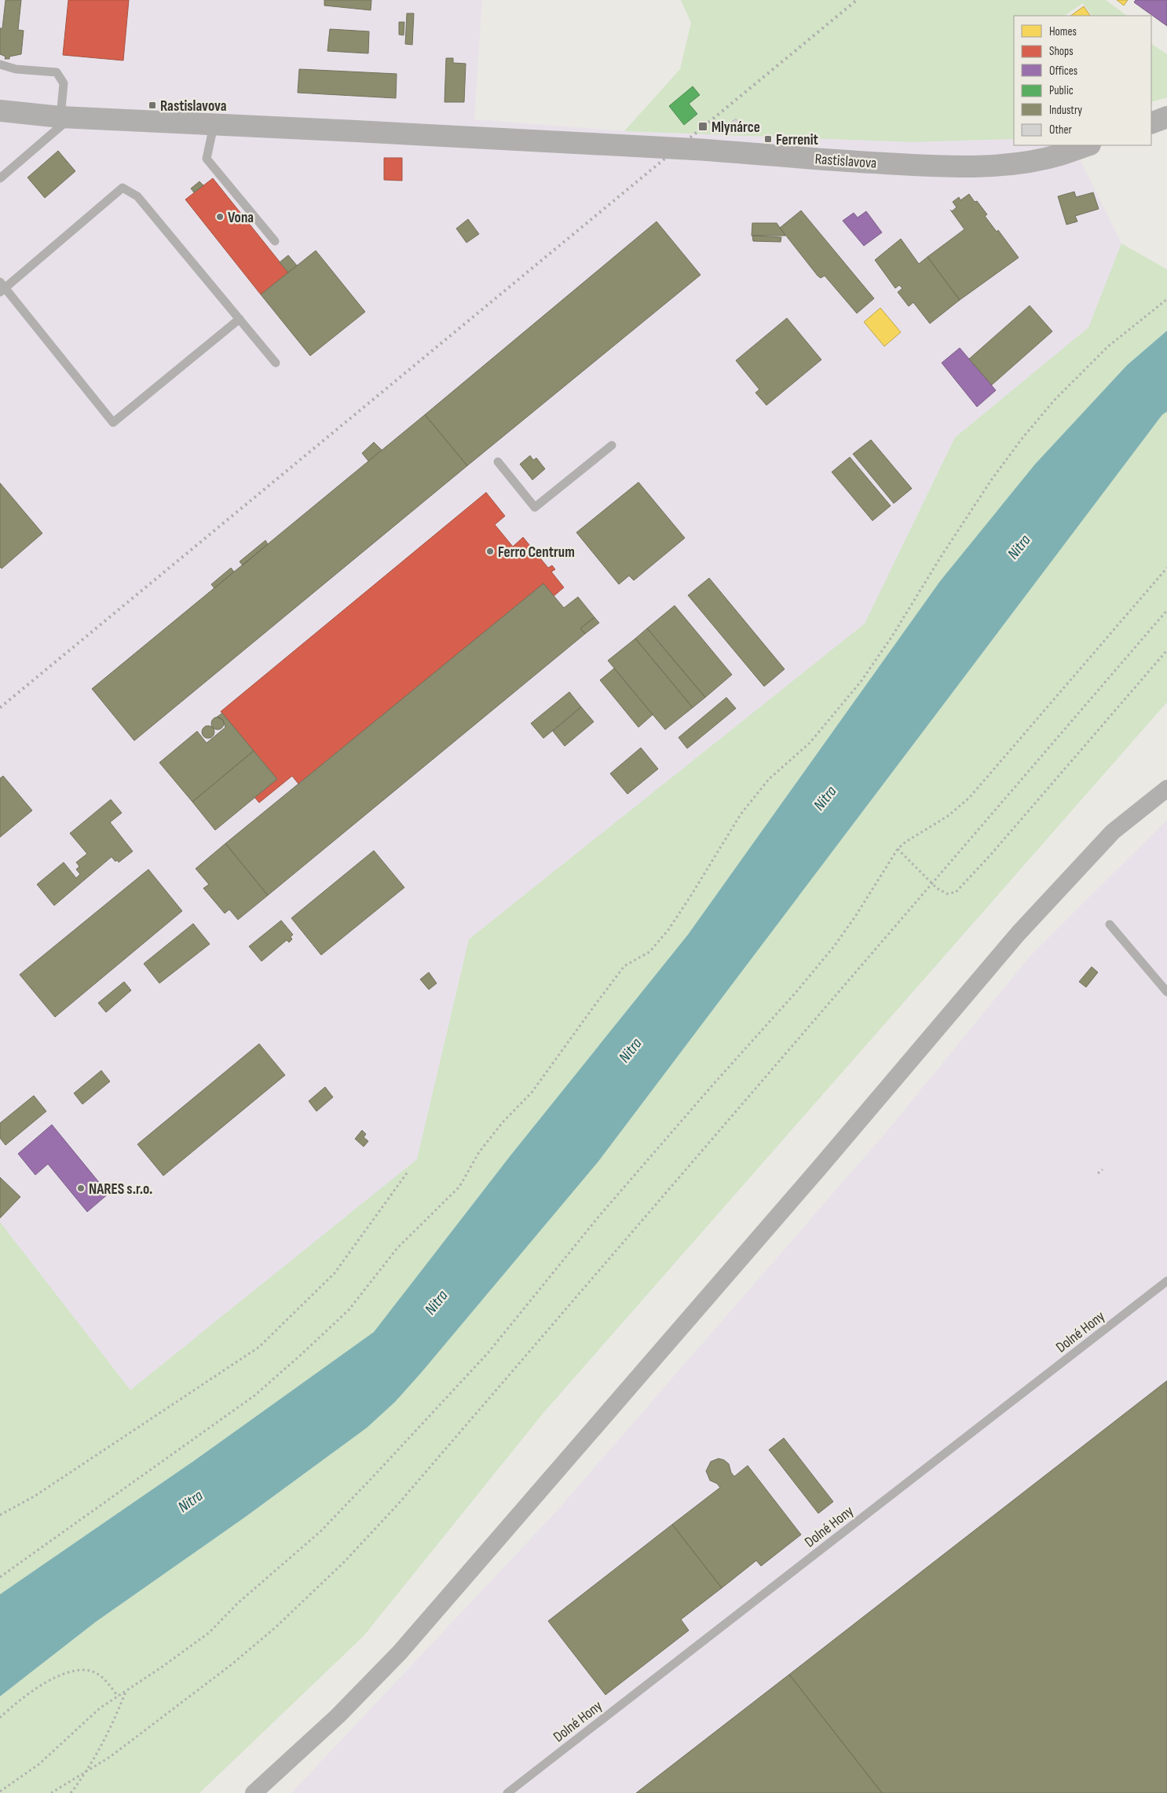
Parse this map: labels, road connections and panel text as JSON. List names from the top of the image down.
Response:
{
  "streets": {
    "street": ["Rastislavova"],
    "lane": ["Dolné Hony"]
  },
  "water": ["Nitra"],
  "places": {
    "transit": ["Rastislavova", "Mlynárce", "Ferrenit"],
    "other": ["Vona", "Ferro Centrum", "NARES s.r.o."]
  },
  "legend": [
    "Homes",
    "Shops",
    "Offices",
    "Public",
    "Industry",
    "Other"
  ]
}
